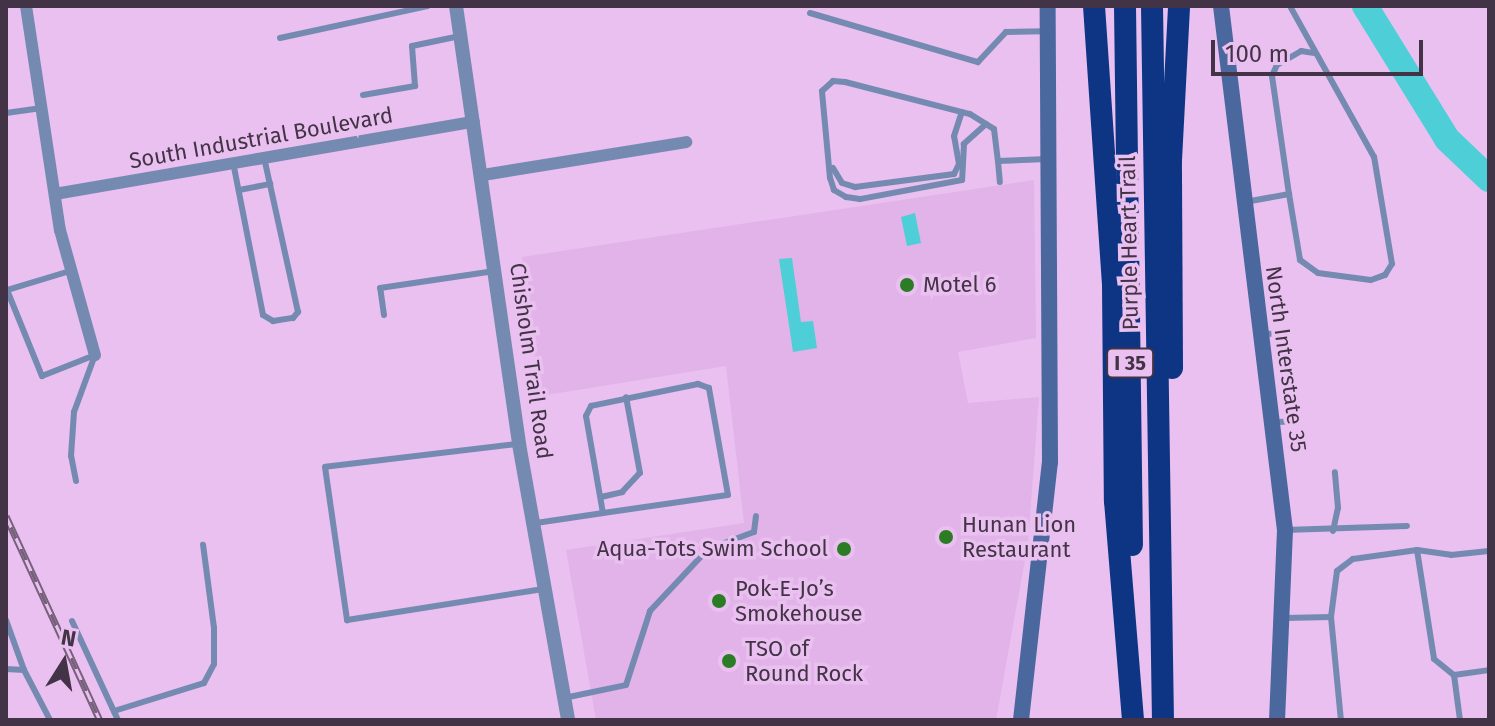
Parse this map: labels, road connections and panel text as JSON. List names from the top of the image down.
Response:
{
  "streets": {
    "highway": ["Purple Heart Trail", "I 35"],
    "main road": ["North Interstate 35"],
    "street": ["South Industrial Boulevard", "Chisholm Trail Road"]
  },
  "crossings": [
    ["South Industrial Boulevard", "Chisholm Trail Road"]
  ],
  "places": [
    "Motel 6",
    "Hunan Lion Restaurant",
    "Aqua-Tots Swim School",
    "Pok-E-Jo’s Smokehouse",
    "TSO of Round Rock"
  ],
  "scale_bar": "100 m",
  "north": "top"
}
